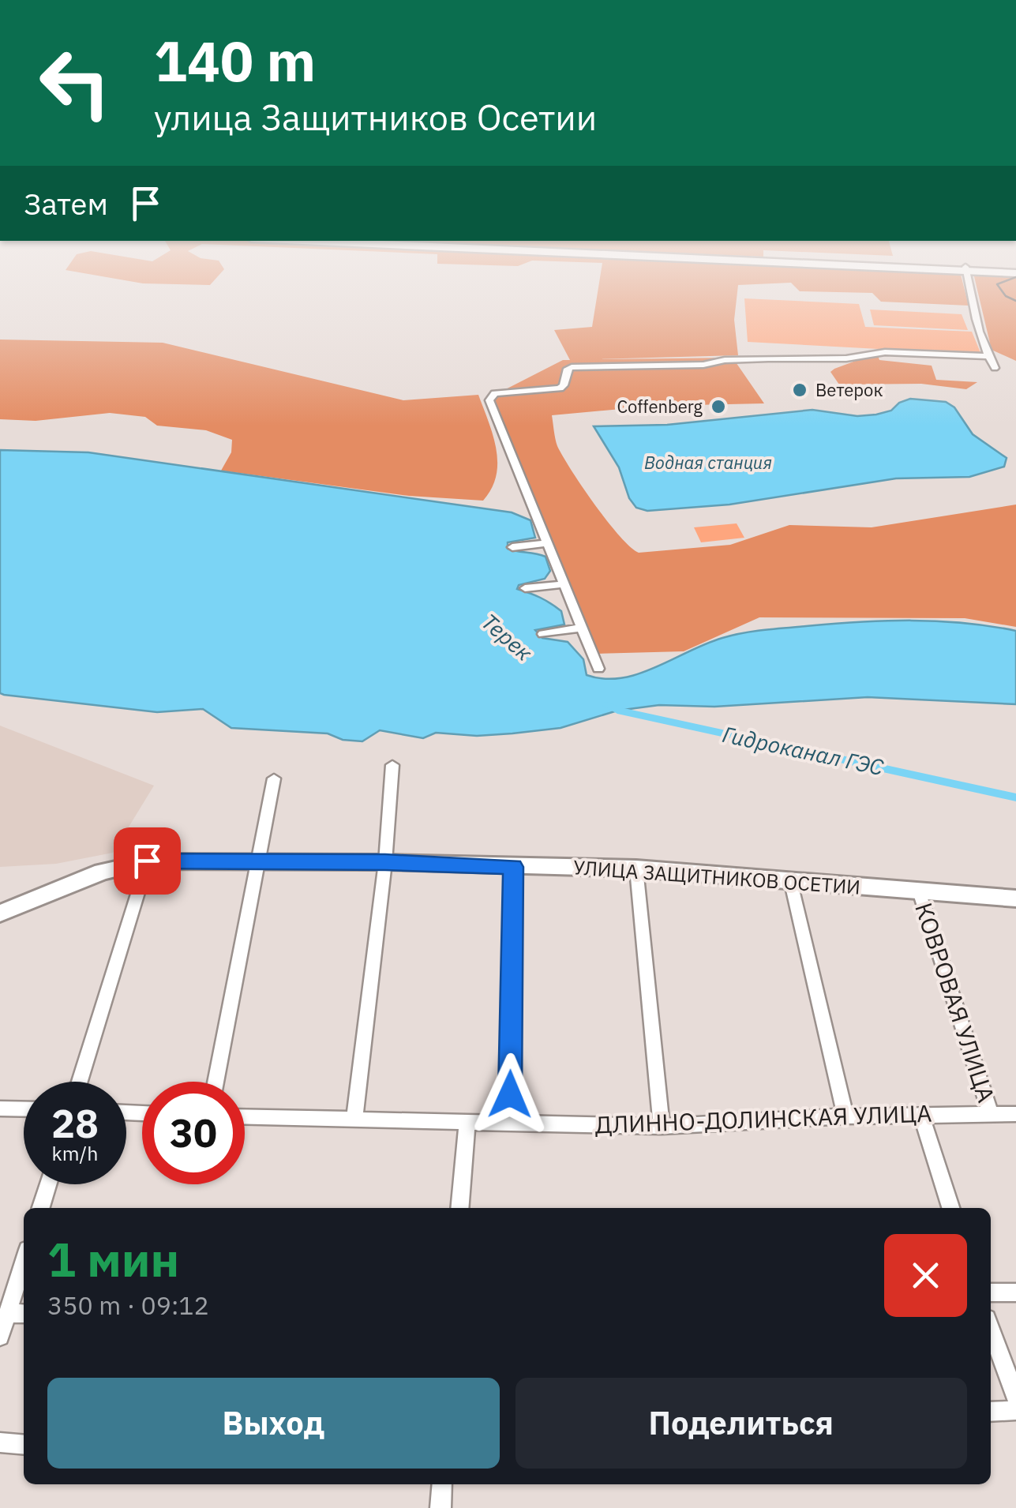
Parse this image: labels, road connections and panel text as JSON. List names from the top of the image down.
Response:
{
  "streets": {
    "street": ["УЛИЦА ЗАЩИТНИКОВ ОСЕТИИ", "КОВРОВАЯ УЛИЦА", "ДЛИННО-ДОЛИНСКАЯ УЛИЦА"]
  },
  "crossings": [
    ["УЛИЦА ЗАЩИТНИКОВ ОСЕТИИ", "КОВРОВАЯ УЛИЦА"],
    ["КОВРОВАЯ УЛИЦА", "ДЛИННО-ДОЛИНСКАЯ УЛИЦА"]
  ],
  "water": ["Водная станция", "Терек", "Гидроканал ГЭС"],
  "places": ["Ветерок", "Coffenberg"],
  "page": {
    "turn": ["140 m", "улица Защитников Осетии"],
    "then": "Затем",
    "speed": "28 km/h",
    "limit": "30",
    "heading": ["1 мин", "350 m · 09:12"],
    "buttons": ["Выход", "Поделиться"]
  }
}
